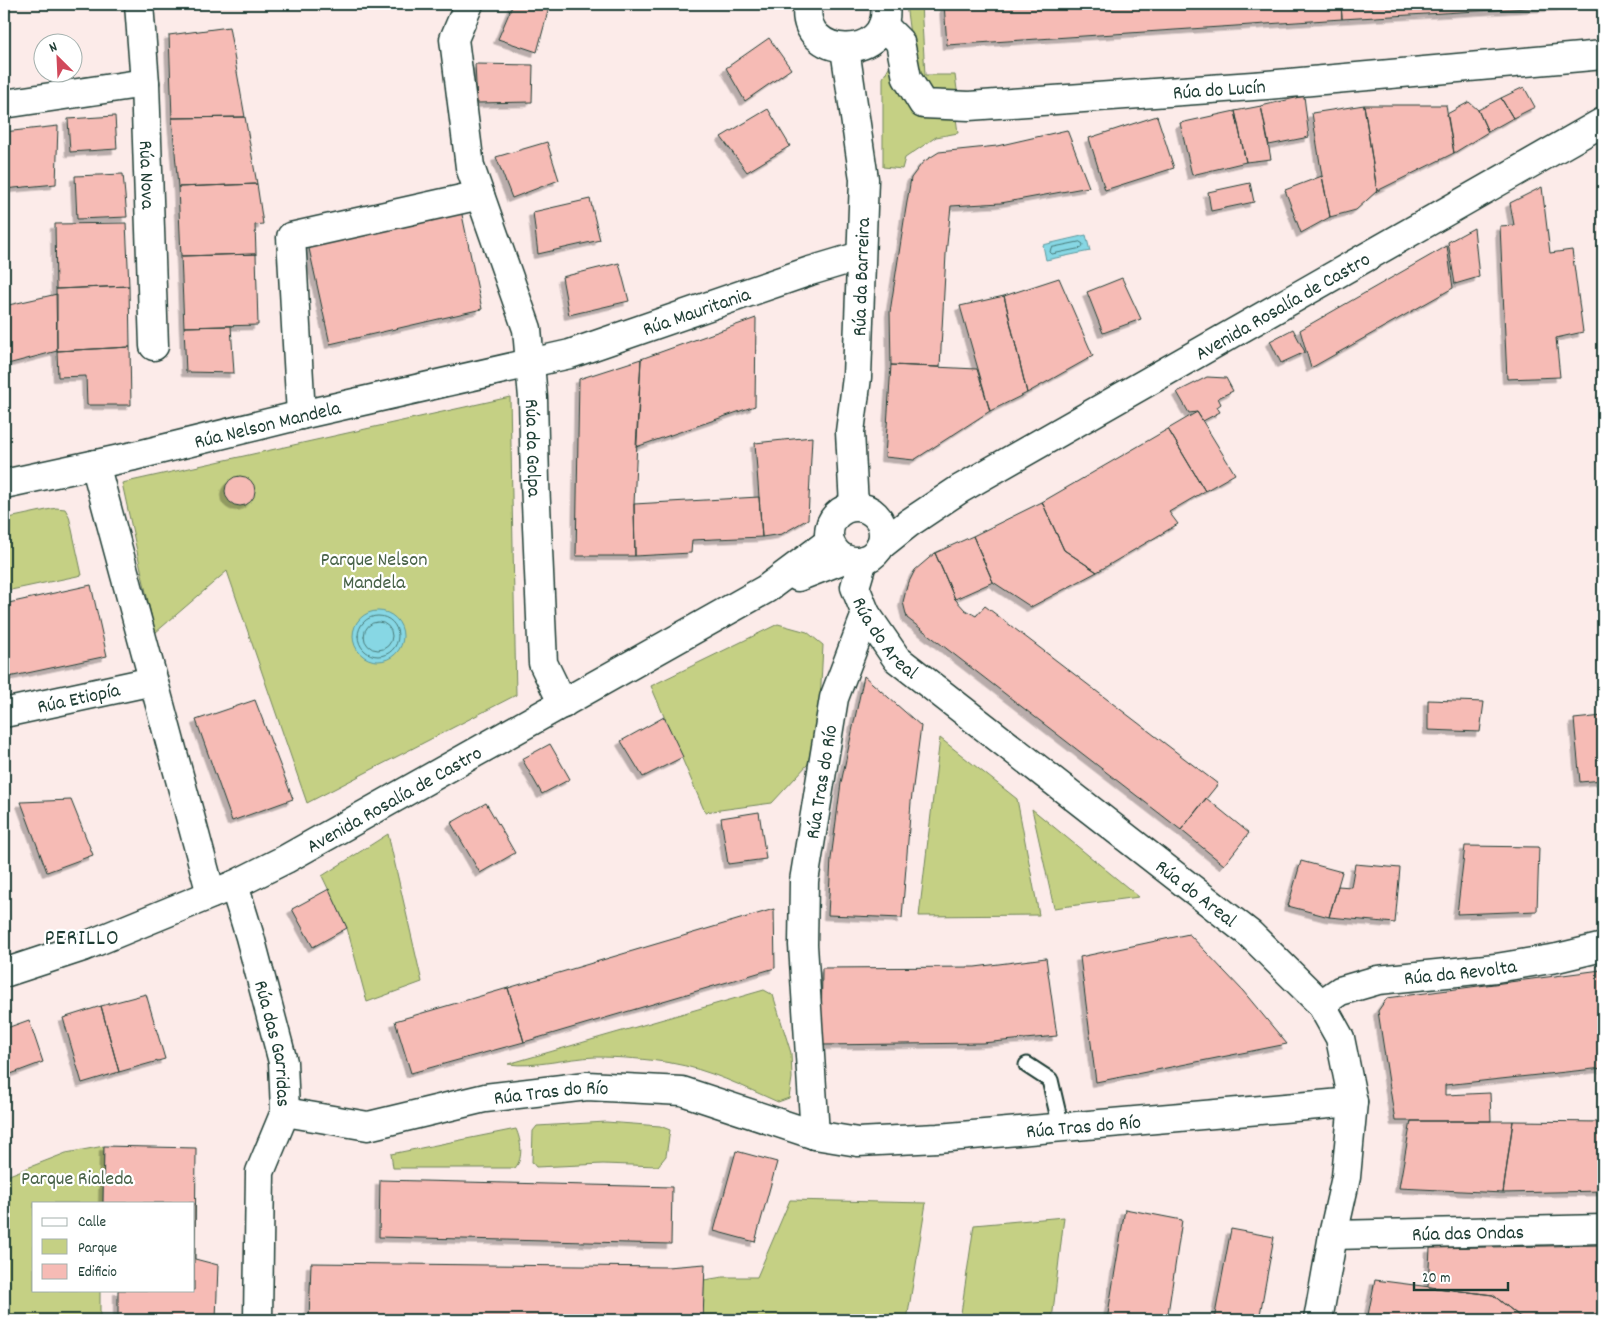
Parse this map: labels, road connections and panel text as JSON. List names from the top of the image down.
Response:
{
  "streets": {
    "street": [
      "Rúa do Lucín",
      "Rúa Nova",
      "Rúa da Barreira",
      "Avenida Rosalía de Castro",
      "Rúa Mauritania",
      "Rúa Nelson Mandela",
      "Rúa da Golpa",
      "Rúa do Areal",
      "Rúa Etiopía",
      "Rúa Tras do Río",
      "Rúa da Revolta",
      "Rúa das Garridas",
      "Rúa das Ondas"
    ]
  },
  "crossings": [
    ["Rúa da Barreira", "Rúa Mauritania"],
    ["Avenida Rosalía de Castro", "Rúa da Golpa"],
    ["Avenida Rosalía de Castro", "Rúa do Areal"],
    ["Avenida Rosalía de Castro", "Rúa das Garridas"],
    ["Rúa Mauritania", "Rúa Nelson Mandela"],
    ["Rúa Mauritania", "Rúa da Golpa"],
    ["Rúa Nelson Mandela", "Rúa da Golpa"],
    ["Rúa do Areal", "Rúa Tras do Río"],
    ["Rúa do Areal", "Rúa da Revolta"],
    ["Rúa do Areal", "Rúa das Ondas"],
    ["Rúa Tras do Río", "Rúa das Garridas"]
  ],
  "districts": ["PERILLO"],
  "parks": ["Parque Nelson Mandela", "Parque Rialeda"],
  "legend": ["Calle", "Parque", "Edificio"],
  "scale_bar": "20 m",
  "north": "top left"
}
